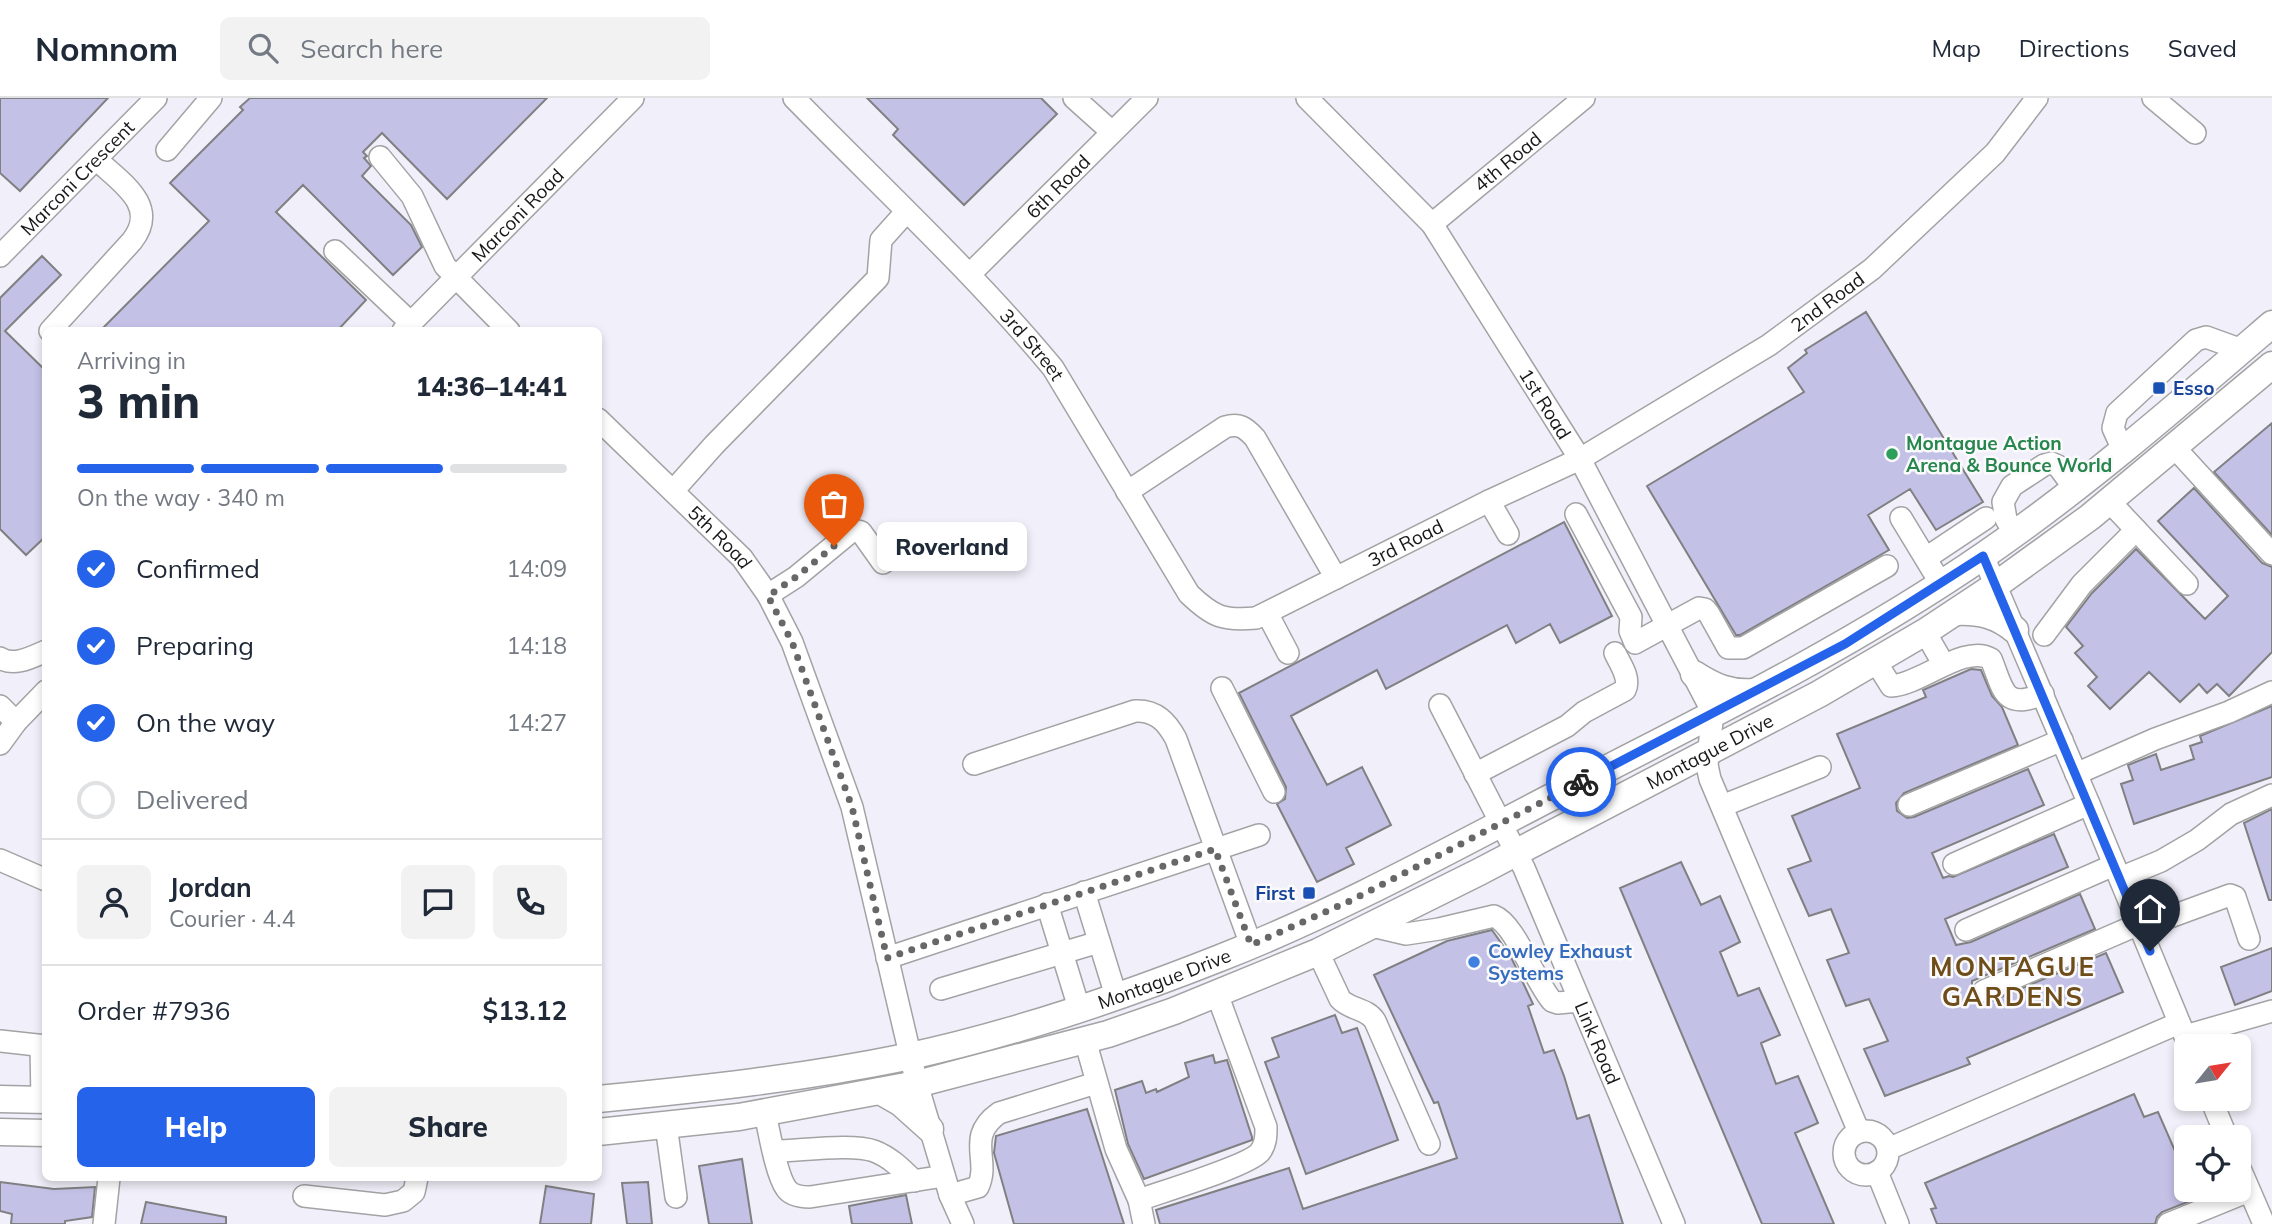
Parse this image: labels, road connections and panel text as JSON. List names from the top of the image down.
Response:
{
  "streets": {
    "main road": ["Montague Drive"],
    "street": [
      "4th Road",
      "Marconi Crescent",
      "6th Road",
      "Marconi Road",
      "2nd Road",
      "3rd Street",
      "1st Road",
      "5th Road",
      "3rd Road",
      "Link Road"
    ]
  },
  "crossings": [
    ["4th Road", "1st Road"],
    ["6th Road", "3rd Street"],
    ["2nd Road", "1st Road"],
    ["2nd Road", "3rd Road"],
    ["3rd Street", "3rd Road"],
    ["1st Road", "3rd Road"],
    ["1st Road", "Montague Drive"],
    ["5th Road", "Montague Drive"],
    ["Montague Drive", "Link Road"]
  ],
  "districts": ["MONTAGUE GARDENS"],
  "places": {
    "transit": ["Esso", "First"],
    "other": ["Montague Action Arena & Bounce World", "Roverland", "Cowley Exhaust Systems"]
  },
  "north": "top right",
  "page": {
    "header": "Nomnom",
    "search": "Search here",
    "nav": ["Map", "Directions", "Saved"],
    "heading": ["3 min", "Arriving in", "14:36–14:41"],
    "panel": [
      "Jordan",
      "Courier · 4.4",
      "Order #7936",
      "$13.12"
    ],
    "bar": "On the way · 340 m",
    "bubble": "Roverland",
    "list": [
      ["Confirmed", "14:09"],
      ["Preparing", "14:18"],
      ["On the way", "14:27"],
      "Delivered"
    ],
    "buttons": ["Help", "Share"]
  }
}
